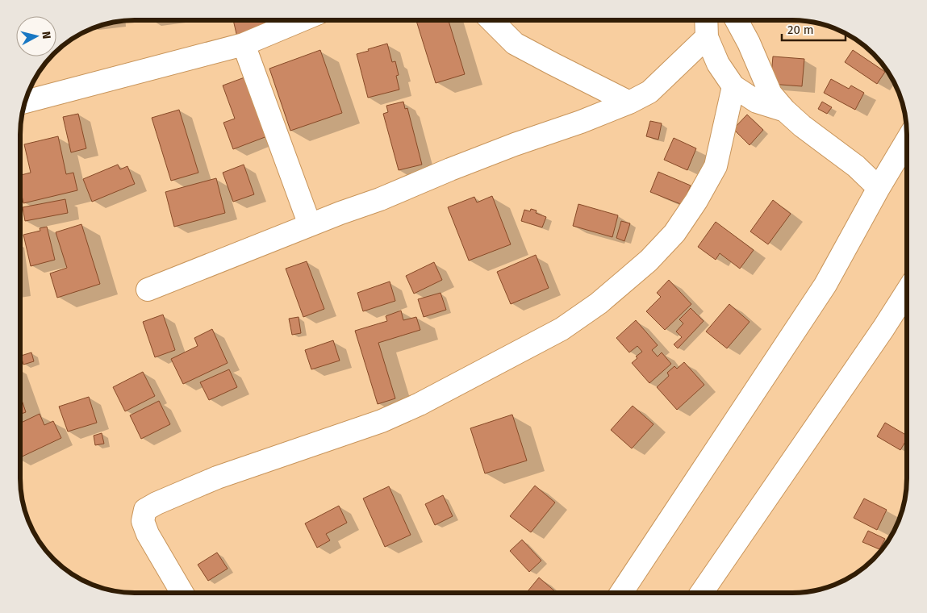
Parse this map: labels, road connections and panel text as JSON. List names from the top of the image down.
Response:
{
  "scale_bar": "20 m",
  "north": "right"
}
